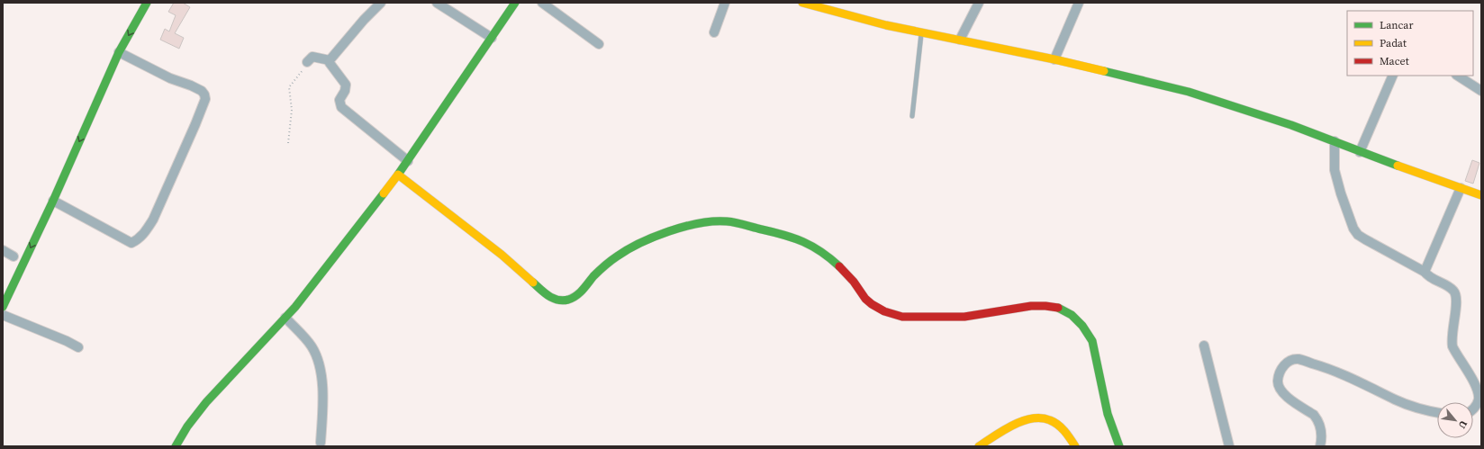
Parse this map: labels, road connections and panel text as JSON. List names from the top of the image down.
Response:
{
  "legend": ["Lancar", "Padat", "Macet"],
  "north": "bottom right"
}
